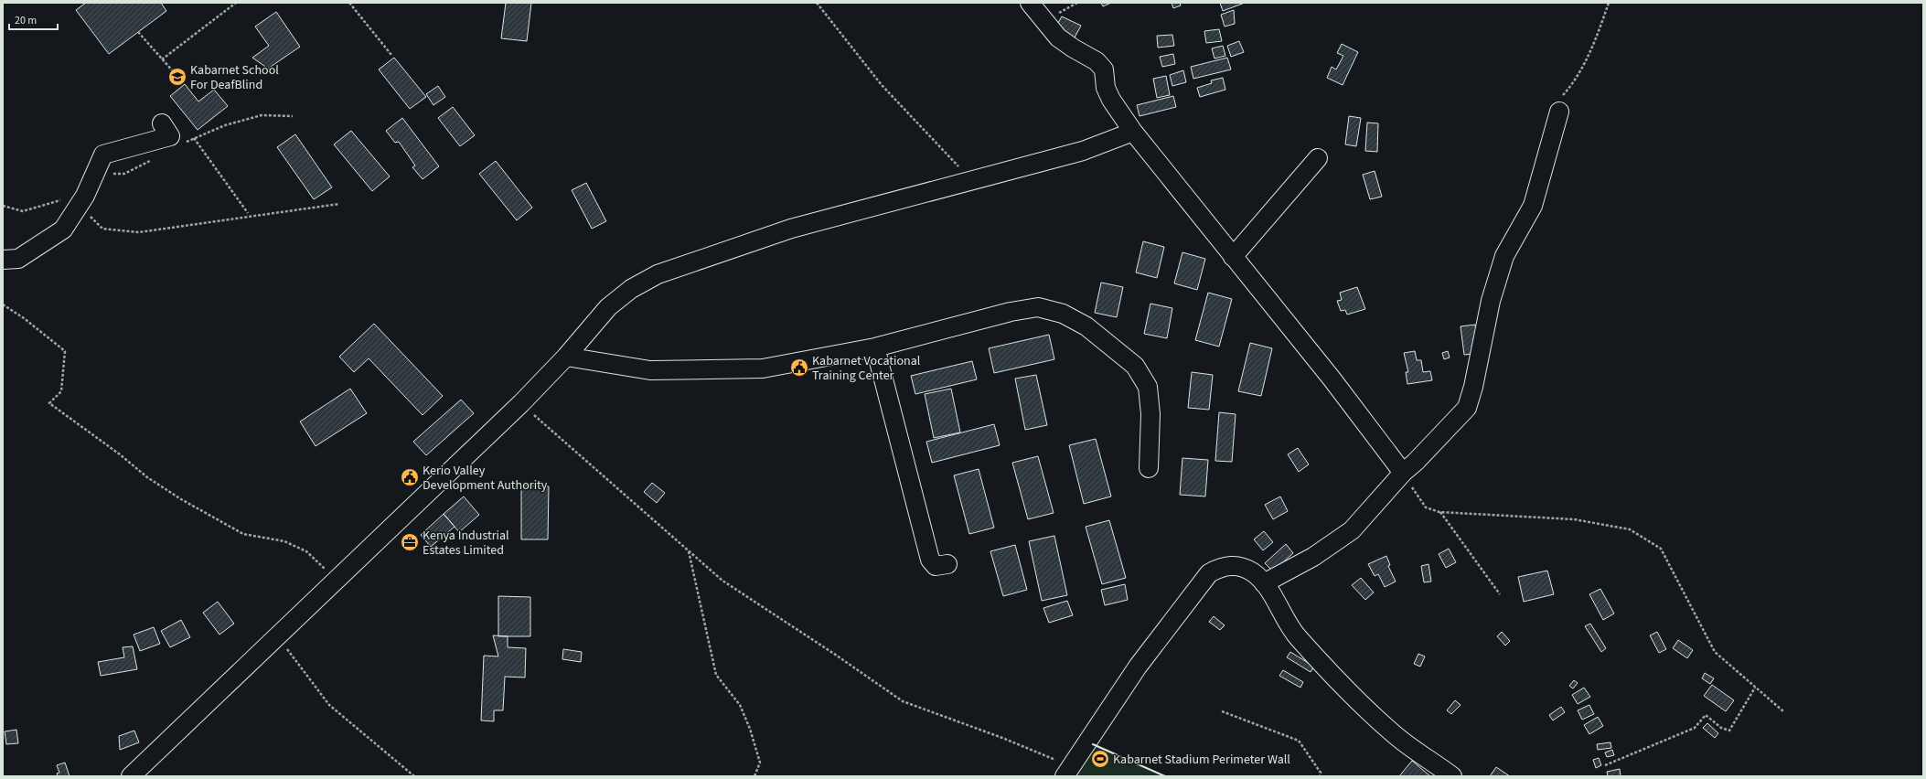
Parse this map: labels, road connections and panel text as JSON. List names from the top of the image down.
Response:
{
  "places": {
    "school or university": ["Kabarnet School For DeafBlind"],
    "public building": ["Kabarnet Vocational Training Center", "Kerio Valley Development Authority"],
    "office": ["Kenya Industrial Estates Limited"],
    "sports": ["Kabarnet Stadium Perimeter Wall"]
  },
  "scale_bar": "20 m"
}
